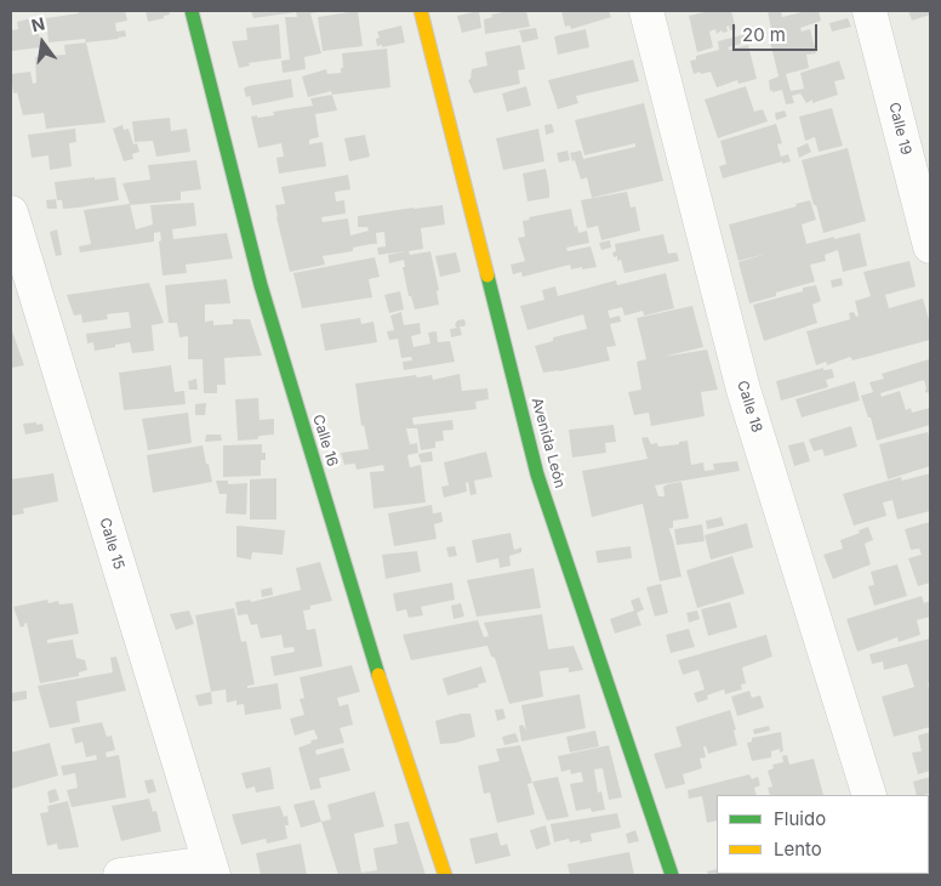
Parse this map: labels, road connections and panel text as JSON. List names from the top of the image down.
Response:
{
  "streets": {
    "street": [
      "Calle 19",
      "Calle 18",
      "Calle 16",
      "Avenida León",
      "Calle 15"
    ]
  },
  "legend": ["Fluido", "Lento"],
  "scale_bar": "20 m",
  "north": "top"
}
